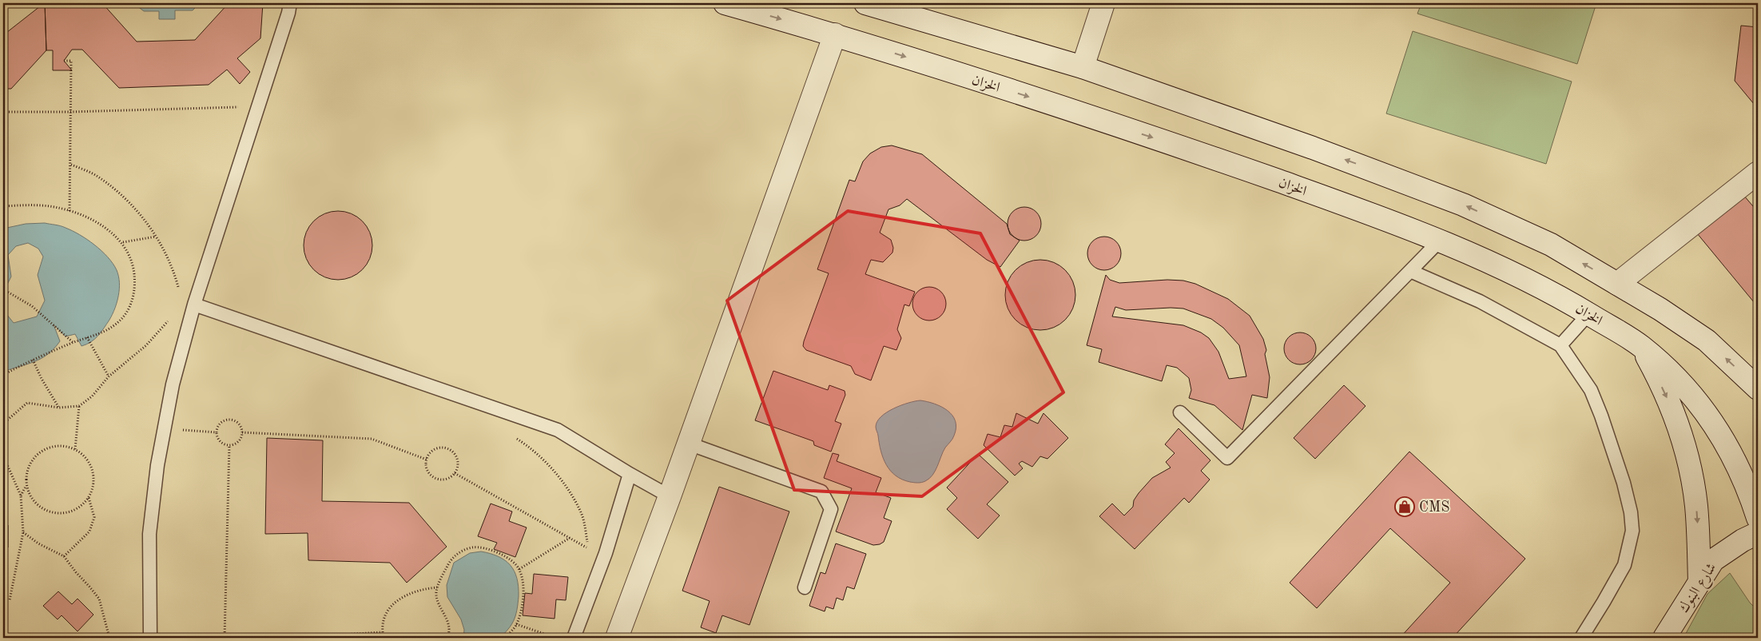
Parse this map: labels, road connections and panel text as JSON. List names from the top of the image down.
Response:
{
  "streets": {
    "main road": ["الخزان", "شارع البنوك"]
  },
  "places": {
    "shop": ["CMS"]
  }
}
